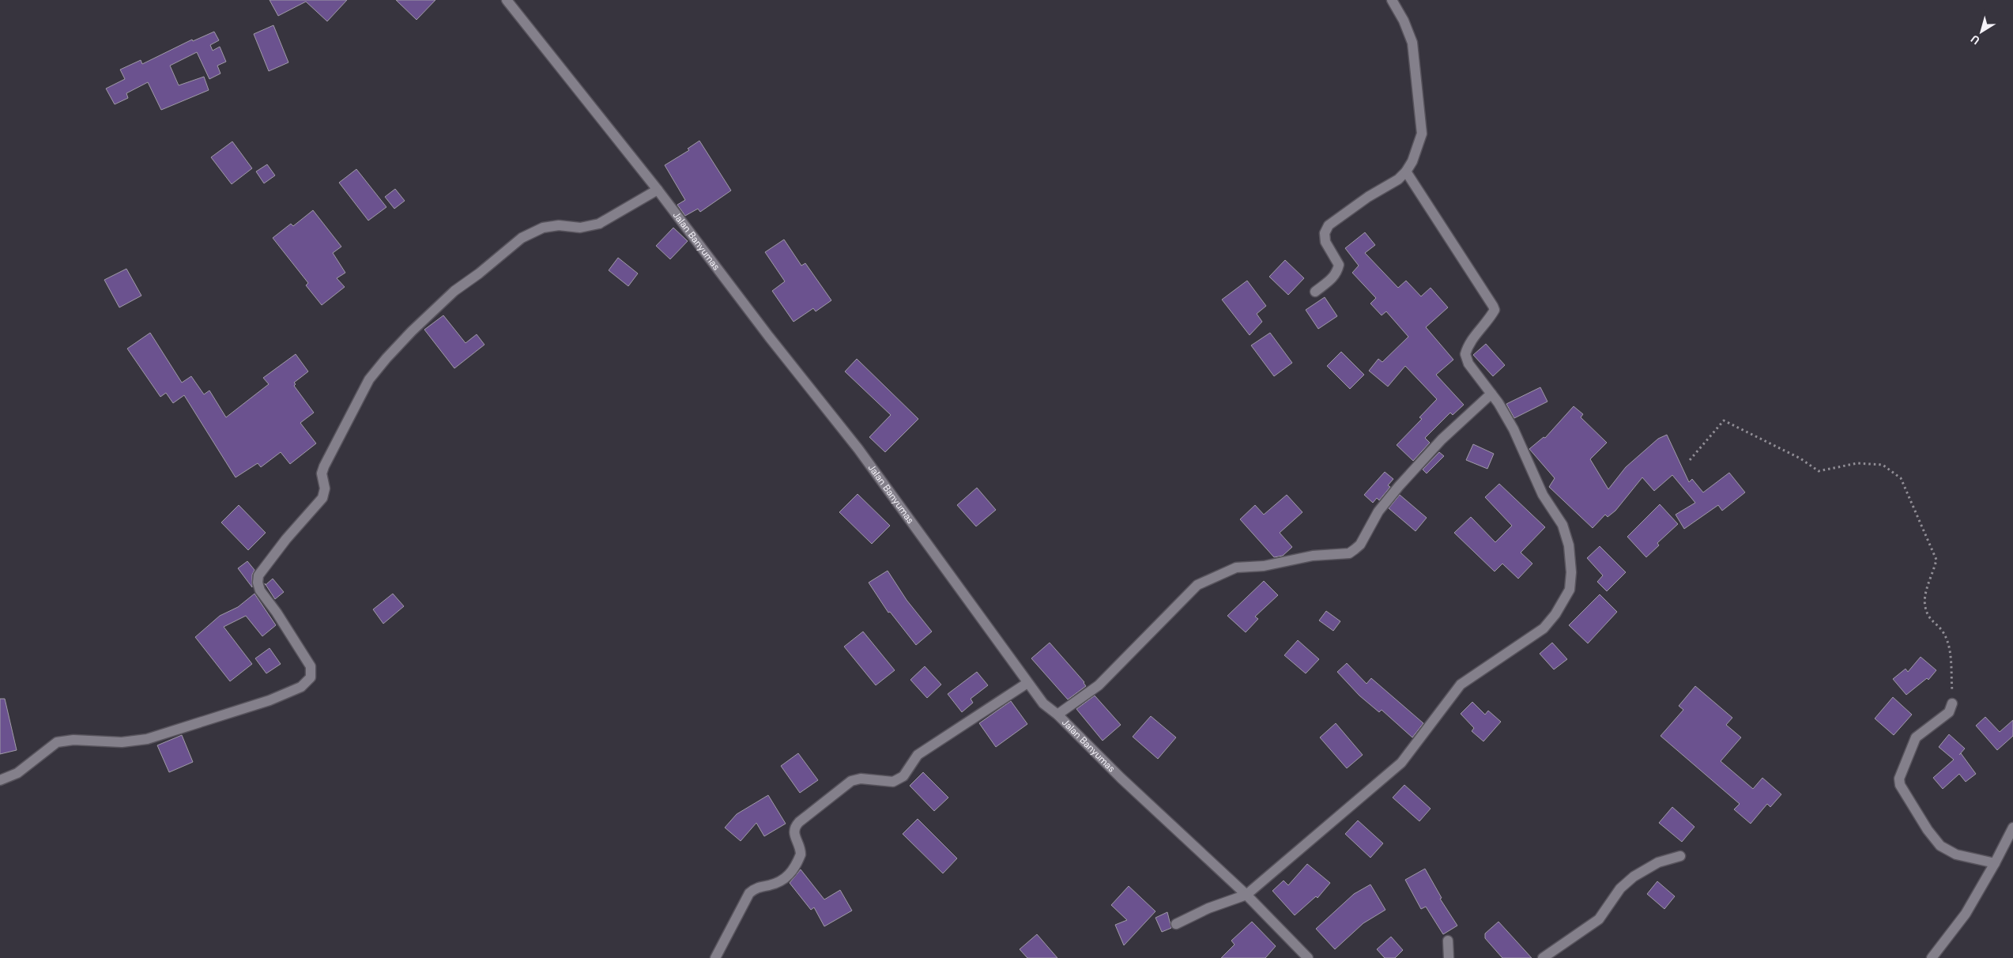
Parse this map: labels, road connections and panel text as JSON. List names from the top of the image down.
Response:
{
  "streets": {
    "street": ["Jalan Banyumas"]
  },
  "north": "bottom left"
}
